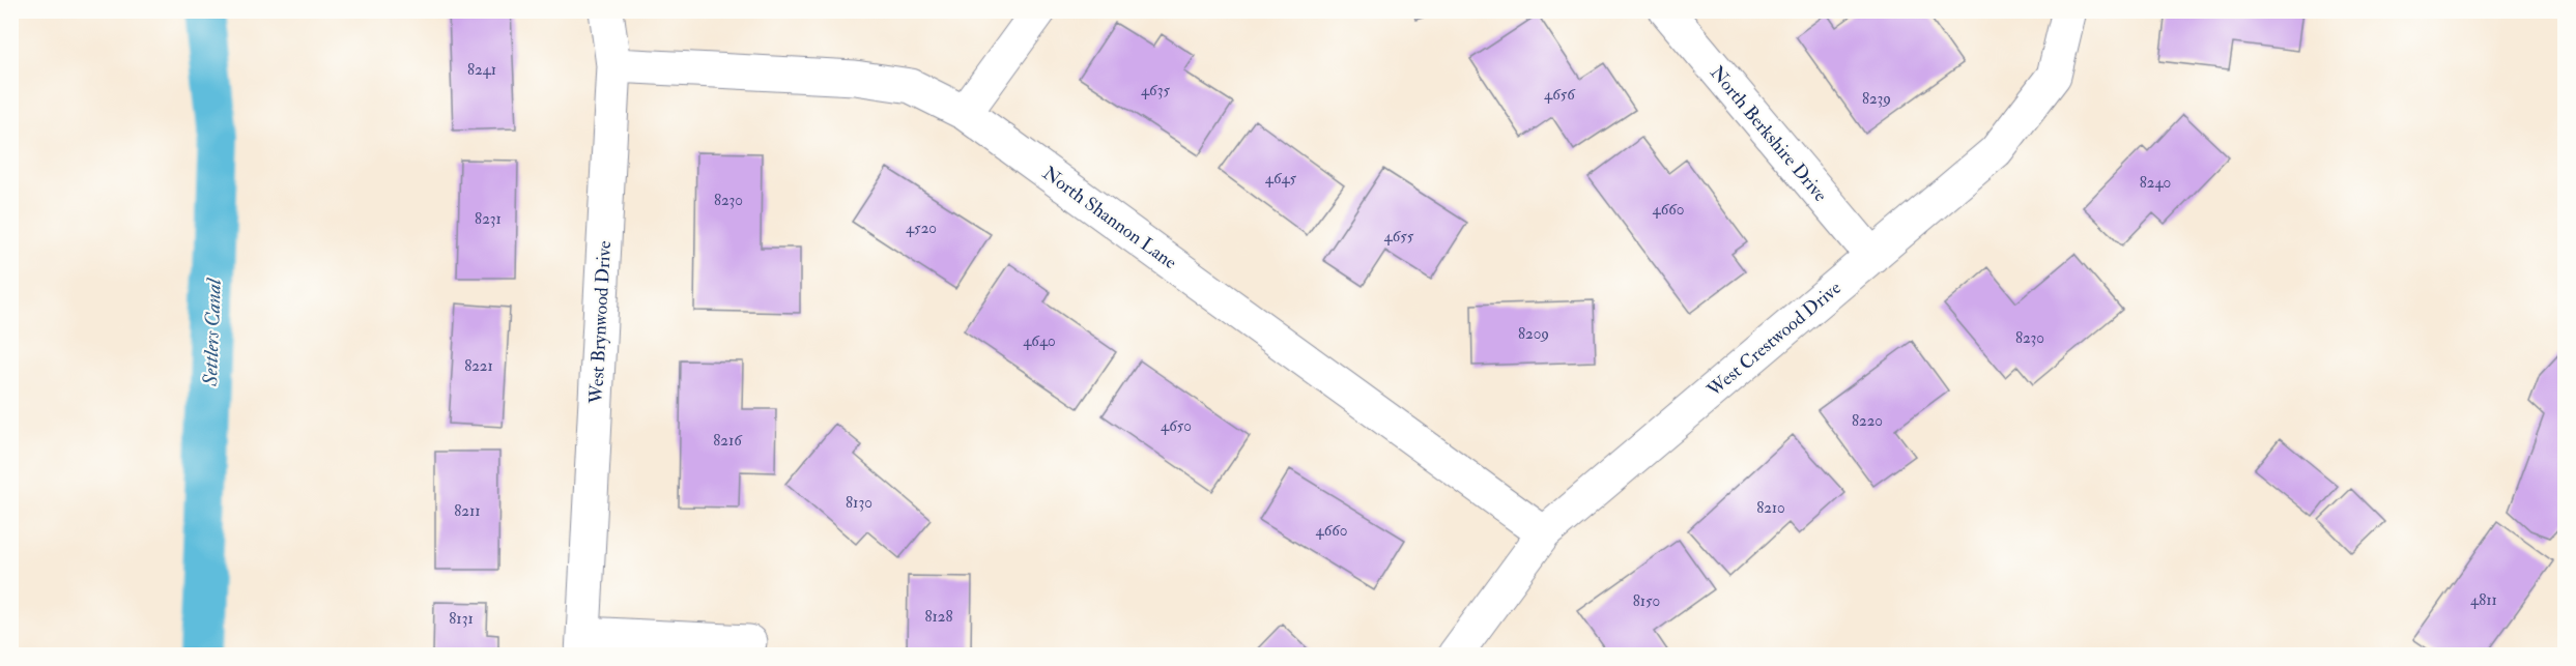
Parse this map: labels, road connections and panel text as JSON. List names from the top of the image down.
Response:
{
  "streets": {
    "street": [
      "North Berkshire Drive",
      "North Shannon Lane",
      "West Brynwood Drive",
      "West Crestwood Drive"
    ]
  },
  "crossings": [
    ["North Berkshire Drive", "West Crestwood Drive"],
    ["North Shannon Lane", "West Brynwood Drive"],
    ["North Shannon Lane", "West Crestwood Drive"]
  ],
  "water": ["Settlers Canal"],
  "house_numbers": [
    "8241",
    "4635",
    "4656",
    "8239",
    "4645",
    "8240",
    "8230",
    "4660",
    "8231",
    "4520",
    "4655",
    "8209",
    "8230",
    "4640",
    "8221",
    "8220",
    "4650",
    "8216",
    "8130",
    "8210",
    "8211",
    "4660",
    "4811",
    "8150",
    "8128",
    "8131"
  ]
}
